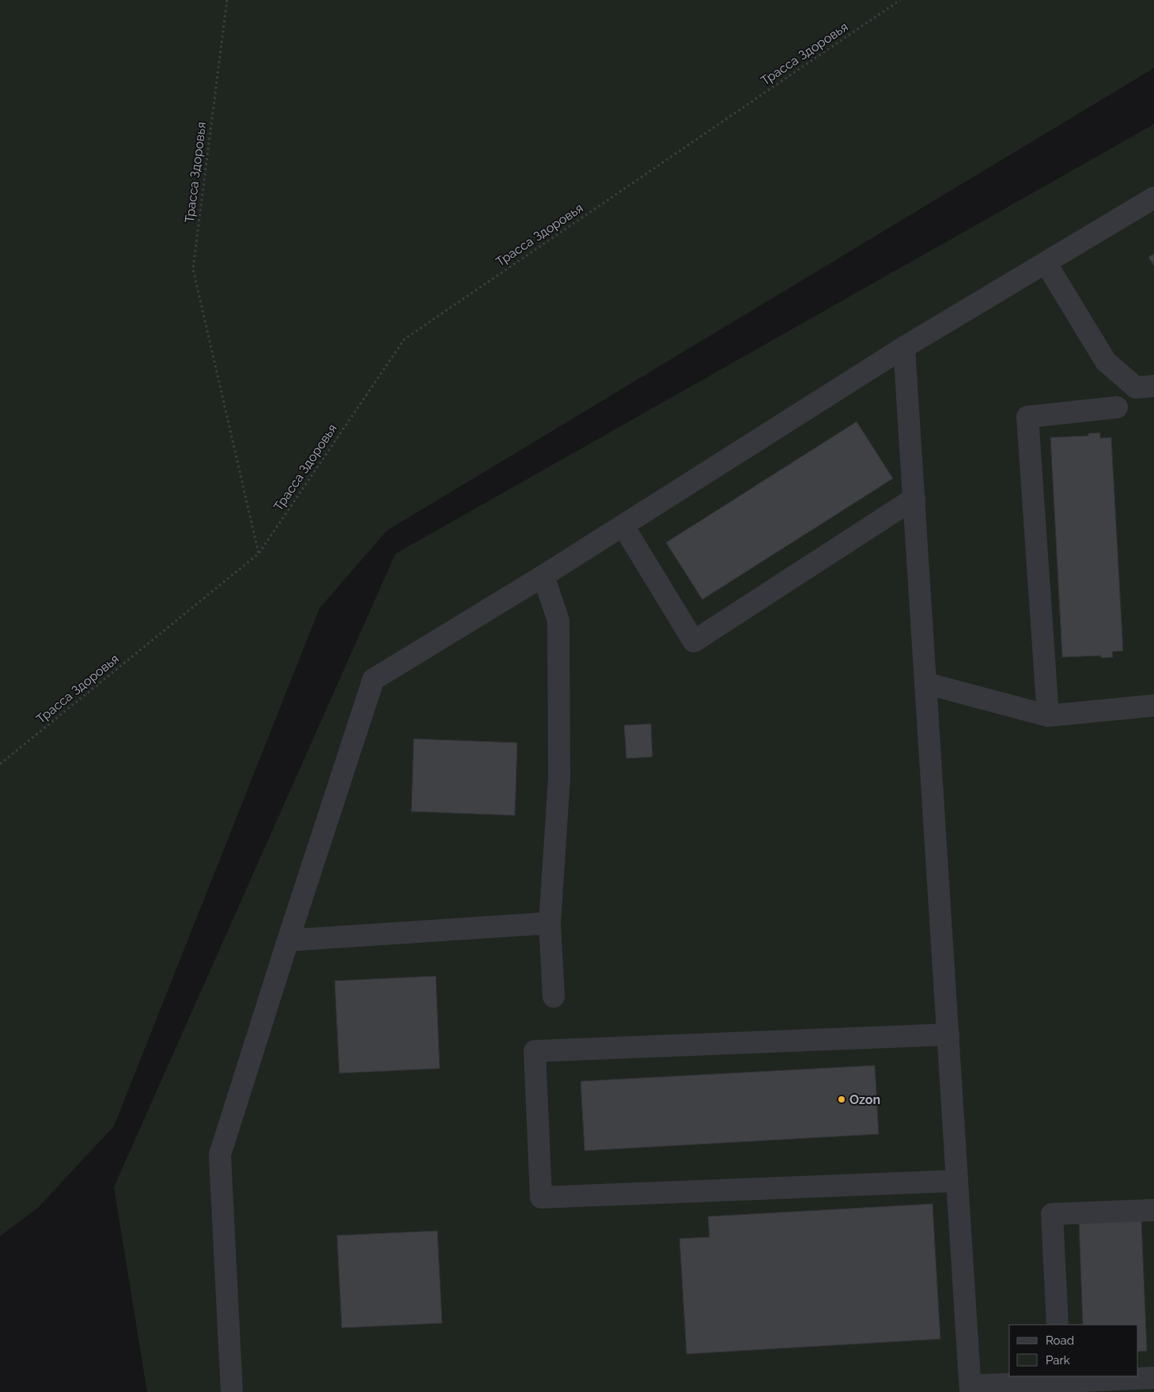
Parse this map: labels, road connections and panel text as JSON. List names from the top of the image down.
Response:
{
  "streets": {
    "path": ["Трасса Здоровья"]
  },
  "places": ["Ozon"],
  "legend": ["Road", "Park"]
}
